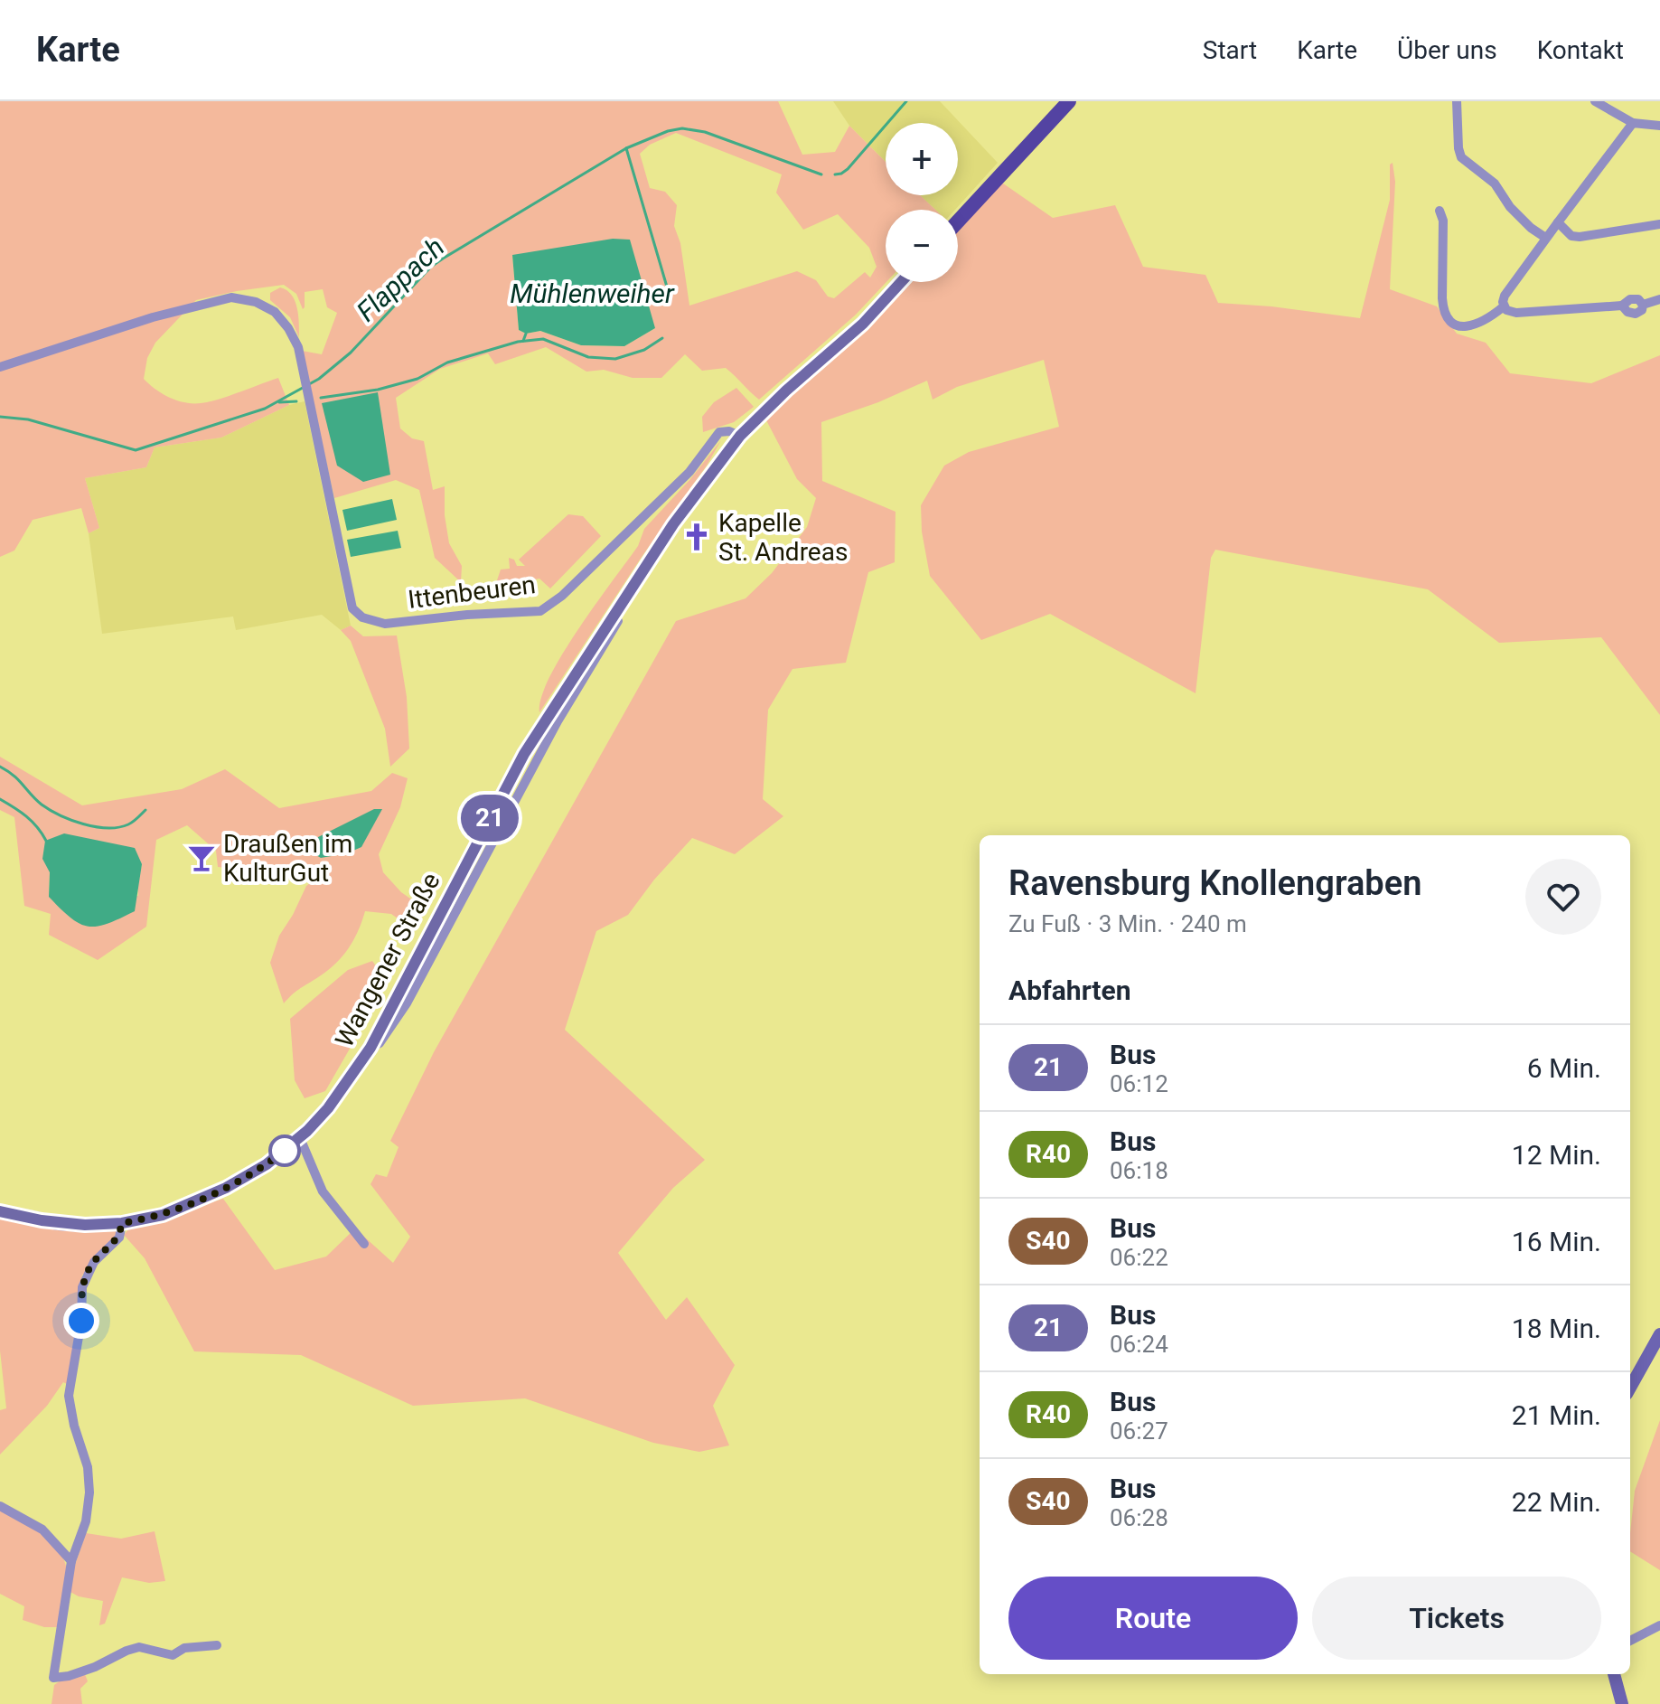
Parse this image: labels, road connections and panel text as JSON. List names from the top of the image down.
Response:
{
  "streets": {
    "main road": ["Wangener Straße"],
    "street": ["Ittenbeuren"]
  },
  "crossings": [
    ["Ittenbeuren", "Wangener Straße"]
  ],
  "water": ["Flappach", "Mühlenweiher"],
  "places": {
    "church": ["Kapelle St. Andreas"],
    "bar": ["Draußen im KulturGut"]
  },
  "lines": ["bus line 21"],
  "page": {
    "header": "Karte",
    "nav": [
      "Start",
      "Karte",
      "Über uns",
      "Kontakt"
    ],
    "on_map": "21",
    "map_buttons": ["+", "−"],
    "heading": [
      ["Ravensburg Knollengraben", "Zu Fuß · 3 Min. · 240 m"],
      "Abfahrten"
    ],
    "list": [
      {
        "mark": "21",
        "name": "Bus",
        "note": "06:12",
        "value": "6 Min."
      },
      {
        "mark": "R40",
        "name": "Bus",
        "note": "06:18",
        "value": "12 Min."
      },
      {
        "mark": "S40",
        "name": "Bus",
        "note": "06:22",
        "value": "16 Min."
      },
      {
        "mark": "21",
        "name": "Bus",
        "note": "06:24",
        "value": "18 Min."
      },
      {
        "mark": "R40",
        "name": "Bus",
        "note": "06:27",
        "value": "21 Min."
      },
      {
        "mark": "S40",
        "name": "Bus",
        "note": "06:28",
        "value": "22 Min."
      }
    ],
    "buttons": ["Route", "Tickets"]
  }
}
